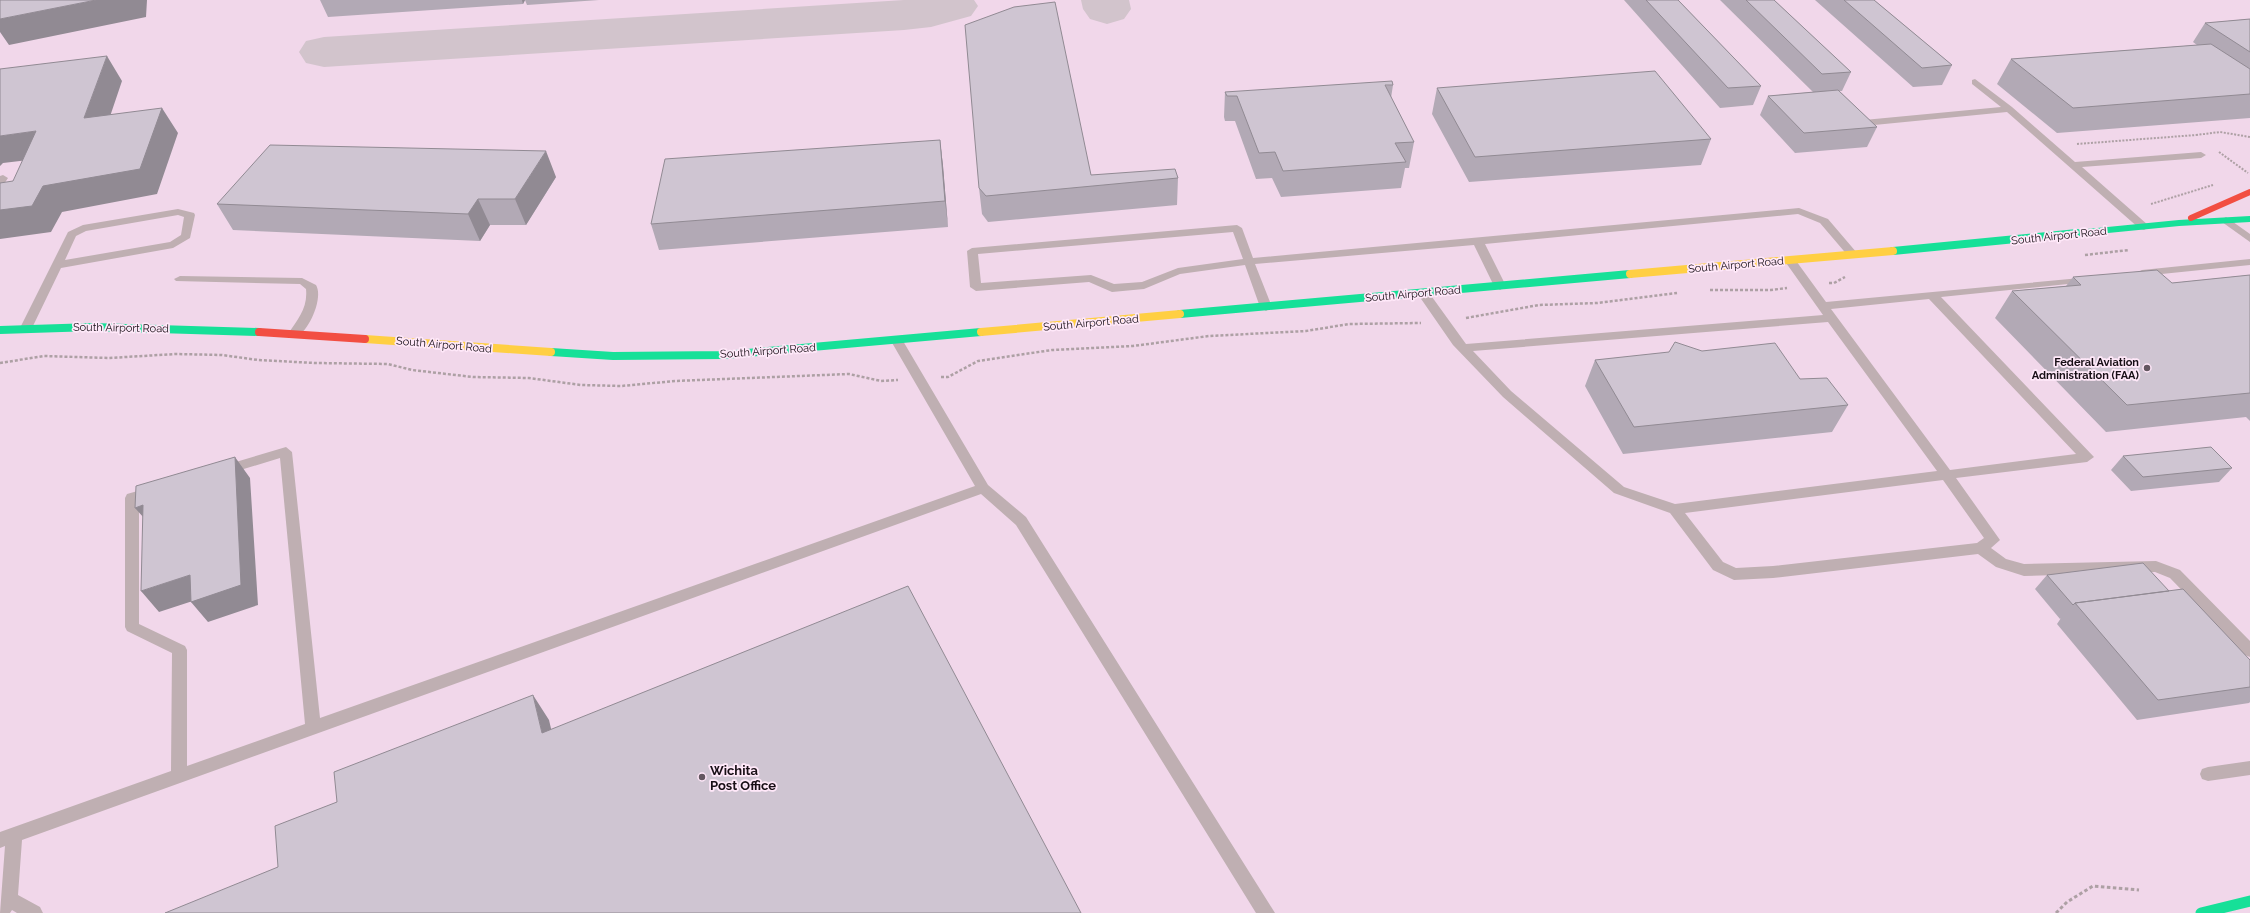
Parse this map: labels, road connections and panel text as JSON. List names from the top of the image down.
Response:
{
  "streets": {
    "street": ["South Airport Road"]
  },
  "places": ["Federal Aviation Administration (FAA)", "Wichita Post Office"]
}
